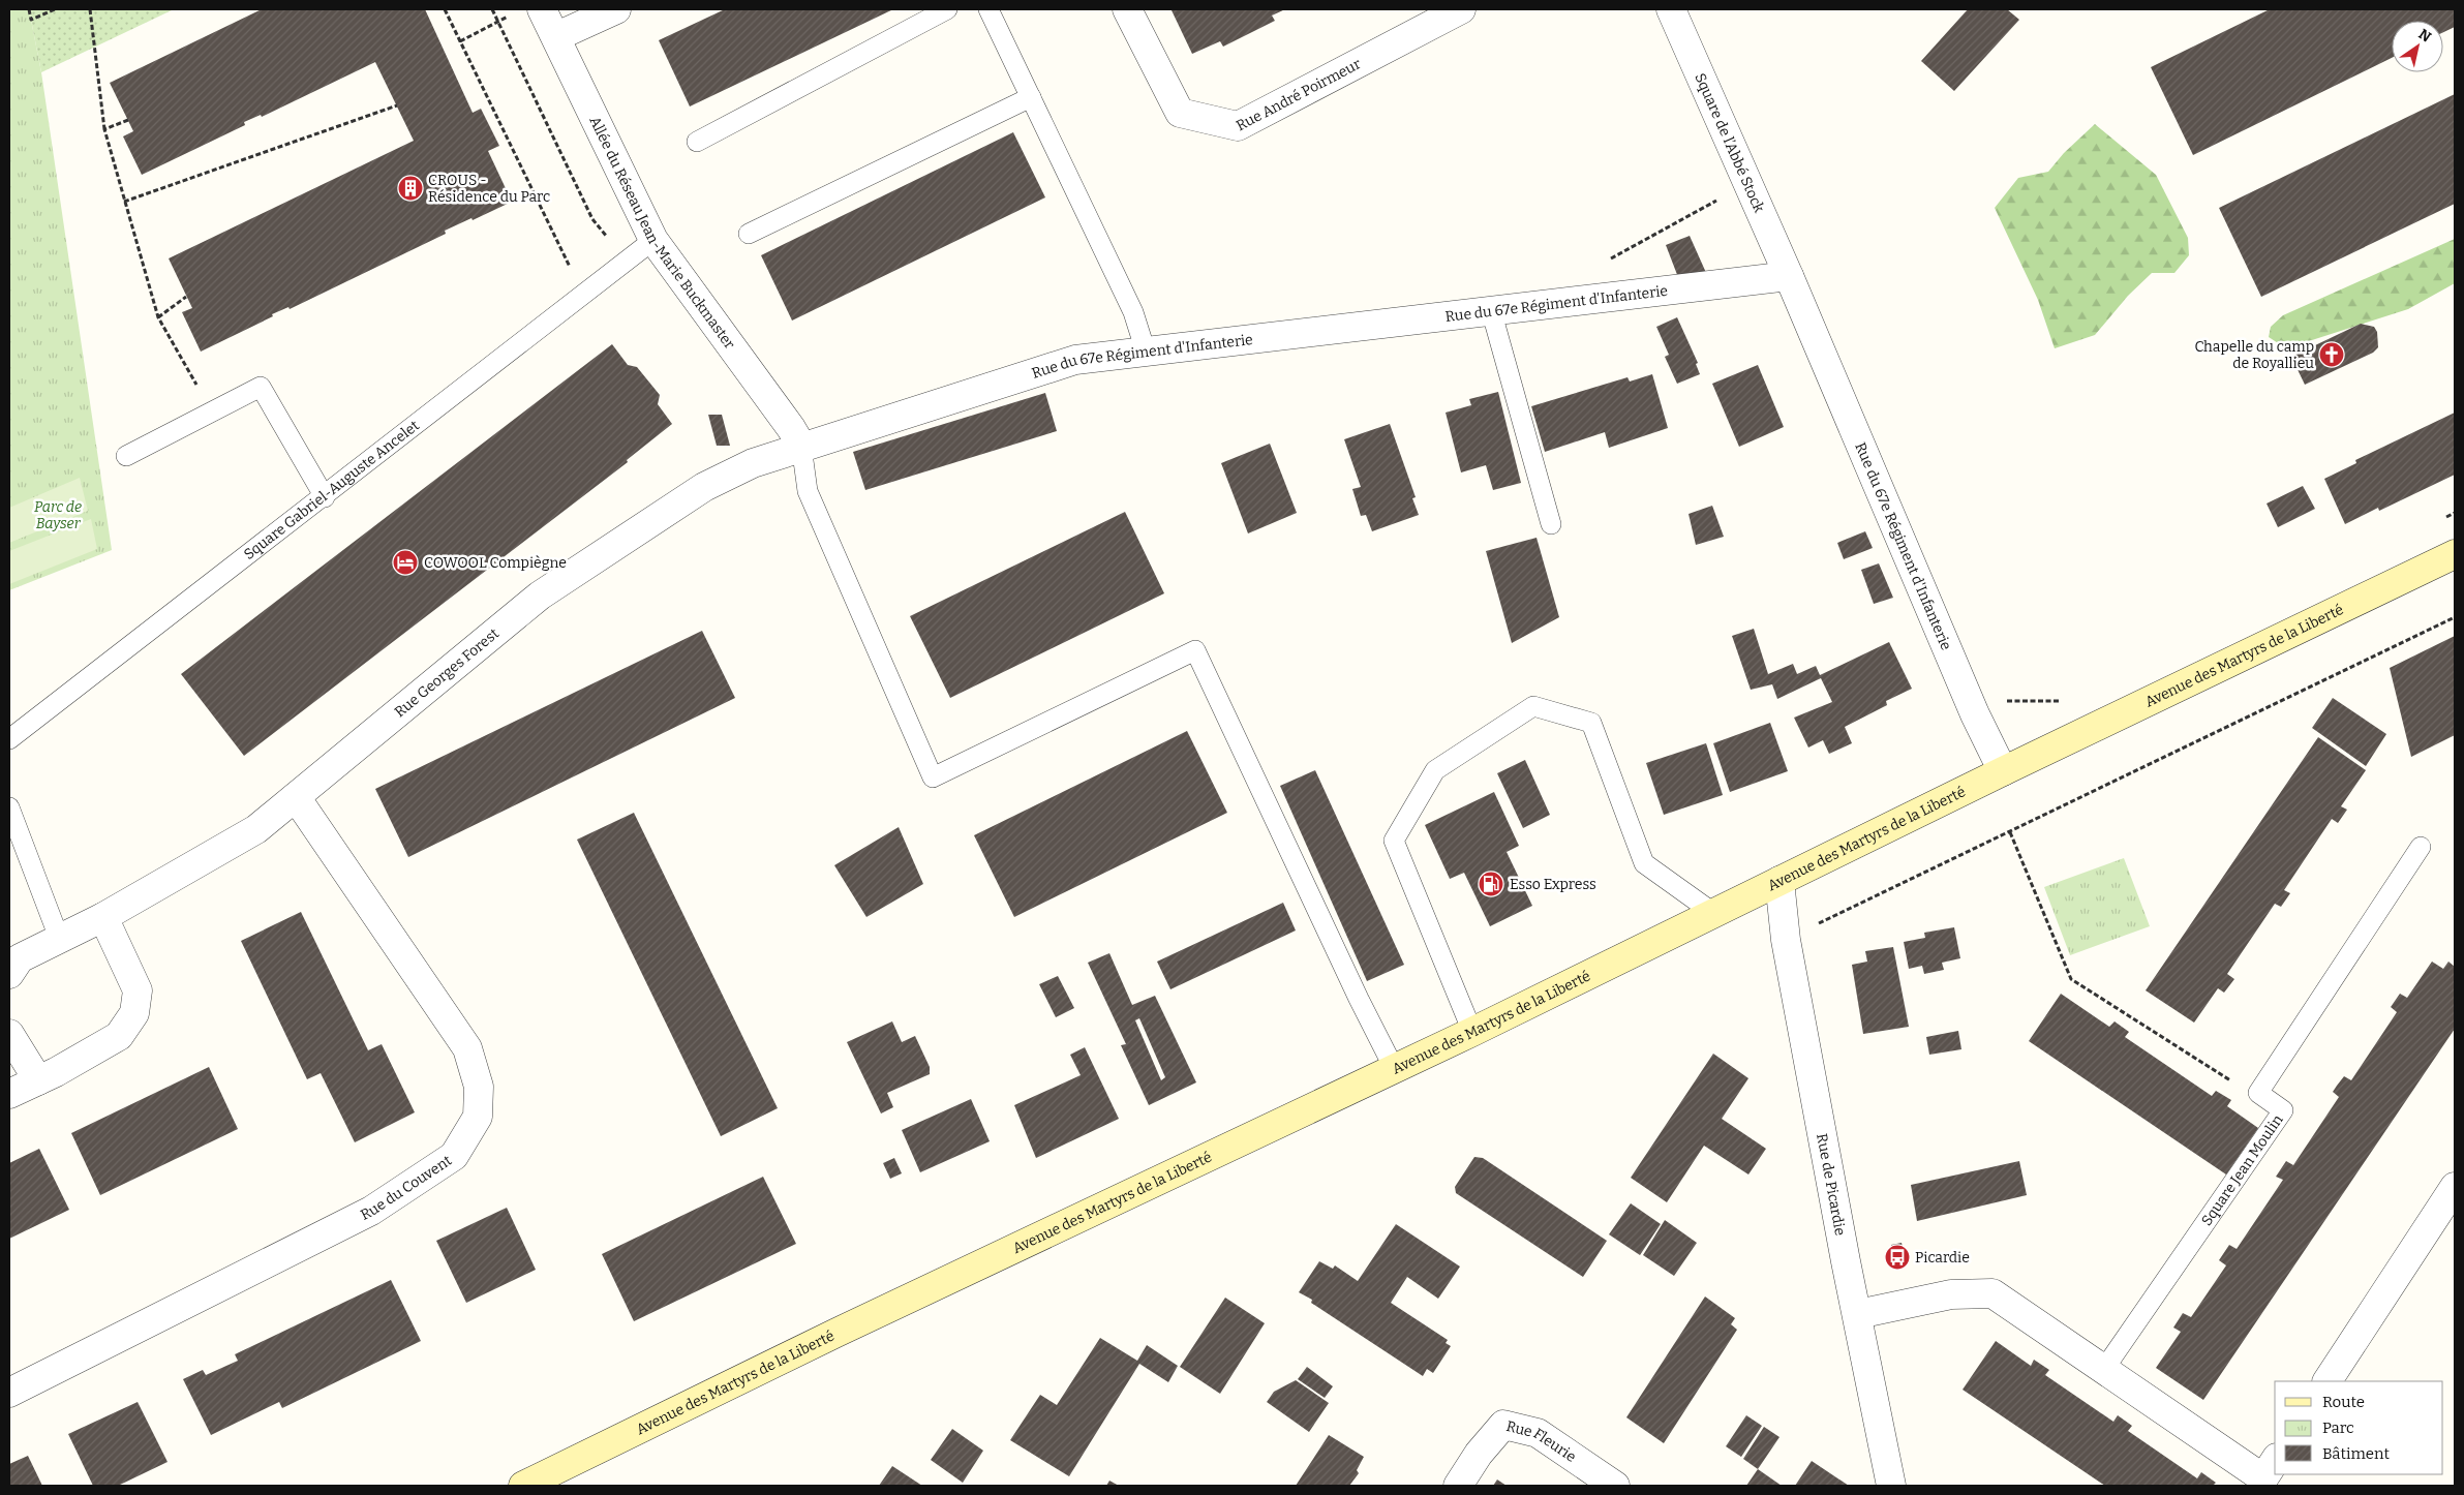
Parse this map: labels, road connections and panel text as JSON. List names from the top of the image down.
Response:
{
  "streets": {
    "street": [
      "Rue André Poirmeur",
      "Square de l’Abbé Stock",
      "Allée du Réseau Jean-Marie Buckmaster",
      "Rue du 67e Régiment d'Infanterie",
      "Avenue des Martyrs de la Liberté",
      "Rue Georges Forest",
      "Rue de Picardie",
      "Rue du Couvent",
      "Rue Fleurie"
    ],
    "lane": ["Square Gabriel-Auguste Ancelet", "Square Jean Moulin"]
  },
  "crossings": [
    ["Square de l’Abbé Stock", "Rue du 67e Régiment d'Infanterie"],
    ["Allée du Réseau Jean-Marie Buckmaster", "Rue du 67e Régiment d'Infanterie"],
    ["Allée du Réseau Jean-Marie Buckmaster", "Square Gabriel-Auguste Ancelet"],
    ["Allée du Réseau Jean-Marie Buckmaster", "Rue Georges Forest"],
    ["Rue du 67e Régiment d'Infanterie", "Avenue des Martyrs de la Liberté"],
    ["Rue du 67e Régiment d'Infanterie", "Rue Georges Forest"],
    ["Avenue des Martyrs de la Liberté", "Rue de Picardie"],
    ["Rue Georges Forest", "Rue du Couvent"]
  ],
  "parks": ["Parc de Bayser"],
  "places": {
    "building": ["CROUS - Résidence du Parc"],
    "church": ["Chapelle du camp de Royallieu"],
    "hotel": ["COWOOL Compiègne"],
    "fuel station": ["Esso Express"],
    "bus stop": ["Picardie"]
  },
  "legend": ["Route", "Parc", "Bâtiment"],
  "north": "top right"
}
